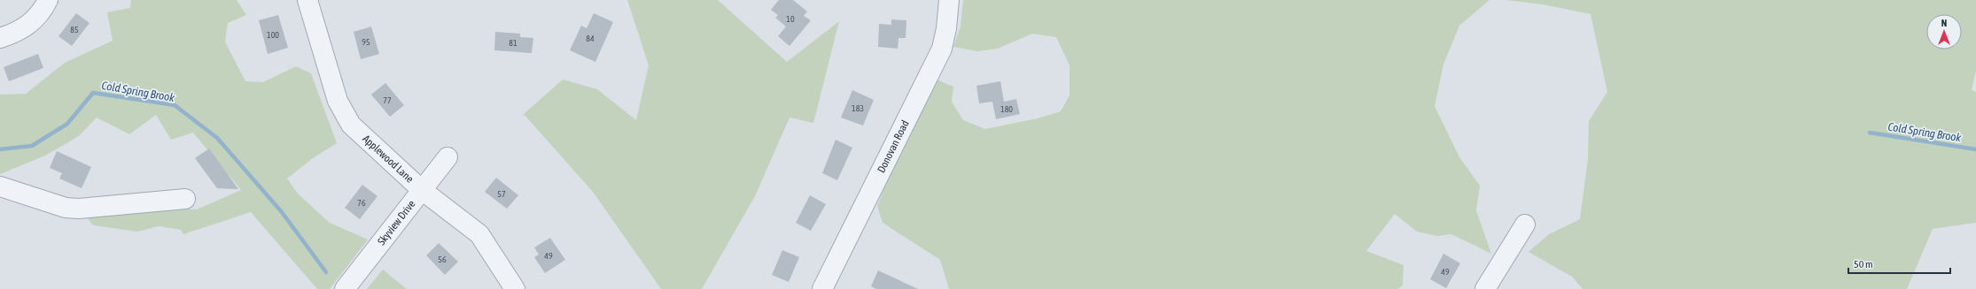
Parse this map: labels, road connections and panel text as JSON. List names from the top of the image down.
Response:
{
  "streets": {
    "street": ["Donovan Road", "Applewood Lane", "Skyview Drive"]
  },
  "crossings": [
    ["Applewood Lane", "Skyview Drive"]
  ],
  "water": ["Cold Spring Brook"],
  "house_numbers": [
    "10",
    "85",
    "100",
    "84",
    "95",
    "81",
    "77",
    "183",
    "180",
    "57",
    "76",
    "49",
    "56",
    "49"
  ],
  "scale_bar": "50 m",
  "north": "top"
}
